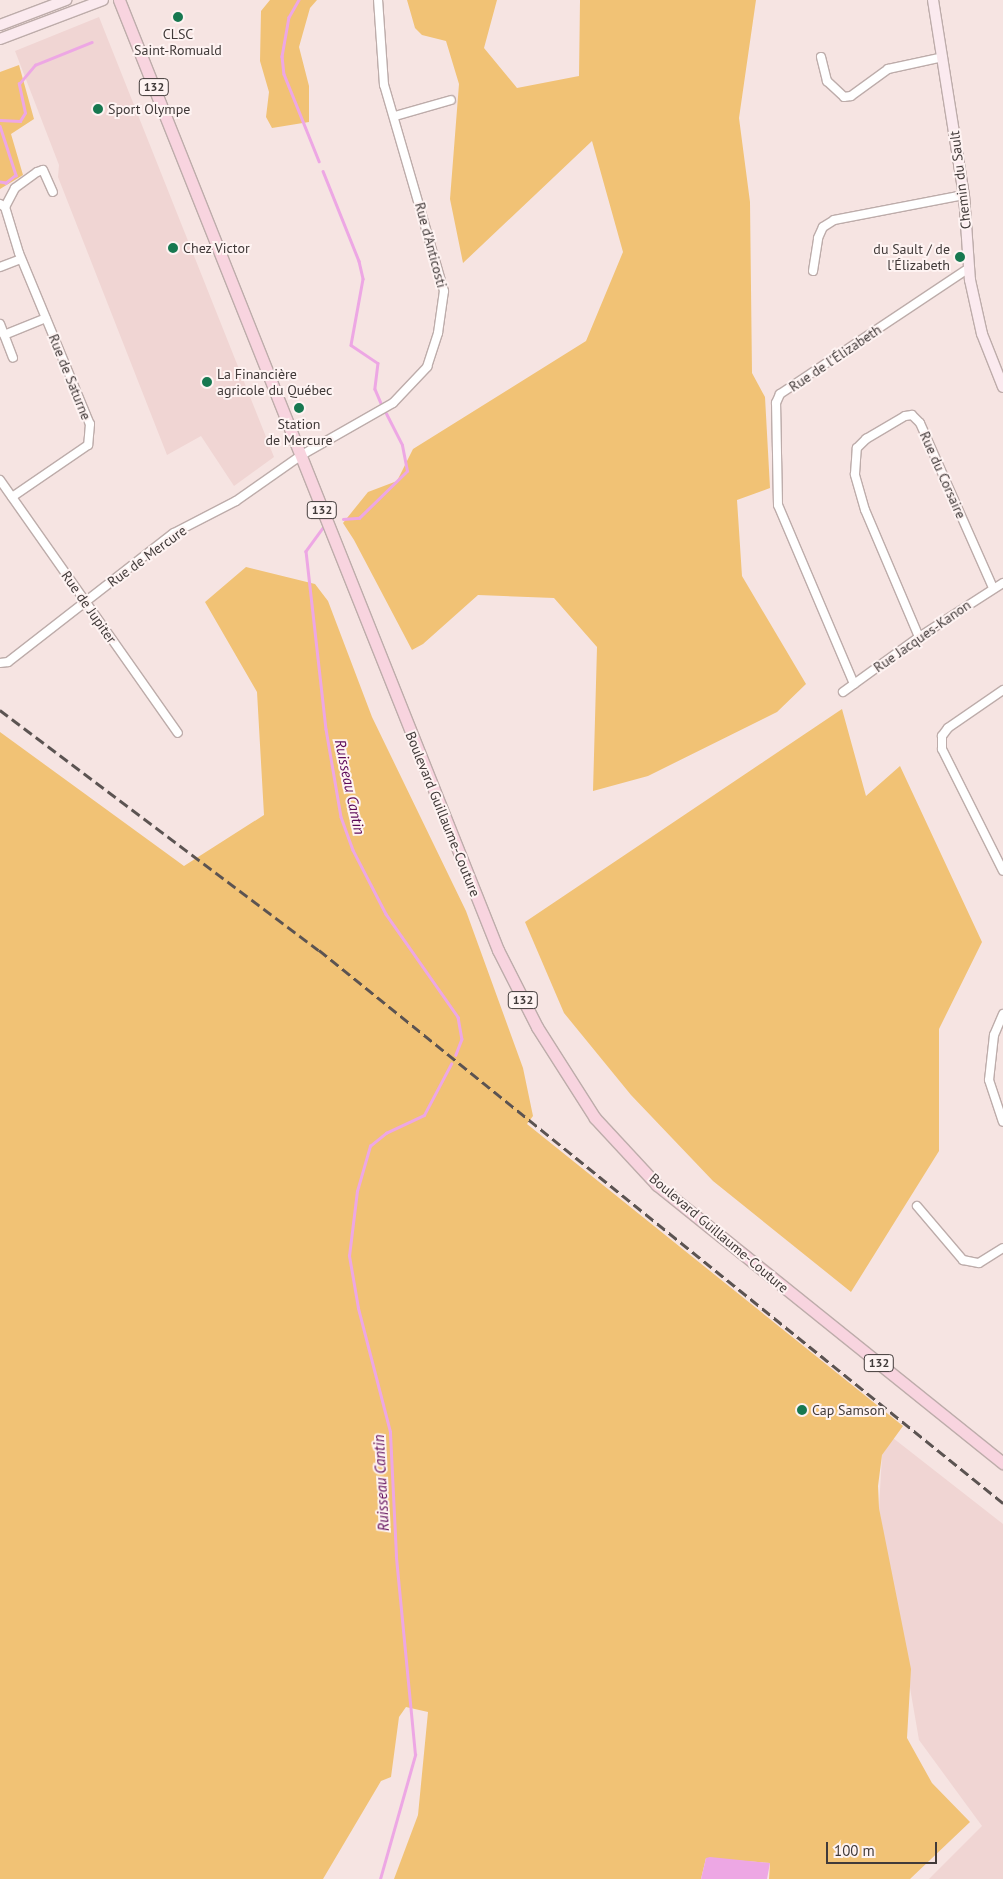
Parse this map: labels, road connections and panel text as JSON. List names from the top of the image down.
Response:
{
  "streets": {
    "main road": ["132", "Boulevard Guillaume-Couture"],
    "street": [
      "Chemin du Sault",
      "Rue d'Anticosti",
      "Rue de l'Élizabeth",
      "Rue de Saturne",
      "Rue du Corsaire",
      "Rue de Mercure",
      "Rue de Jupiter",
      "Rue Jacques-Kanon"
    ]
  },
  "crossings": [
    ["Chemin du Sault", "Rue de l'Élizabeth"],
    ["Rue d'Anticosti", "Rue de Mercure"],
    ["Rue d'Anticosti", "Boulevard Guillaume-Couture"],
    ["Rue de l'Élizabeth", "Rue Jacques-Kanon"],
    ["Rue de Saturne", "Rue de Jupiter"],
    ["Rue du Corsaire", "Rue Jacques-Kanon"],
    ["Rue de Mercure", "Rue de Jupiter"],
    ["Rue de Mercure", "Boulevard Guillaume-Couture"]
  ],
  "water": ["Ruisseau Cantin"],
  "places": [
    "CLSC Saint-Romuald",
    "Sport Olympe",
    "Chez Victor",
    "du Sault / de l'Élizabeth",
    "La Financière agricole du Québec",
    "Station de Mercure",
    "Cap Samson"
  ],
  "scale_bar": "100 m"
}
